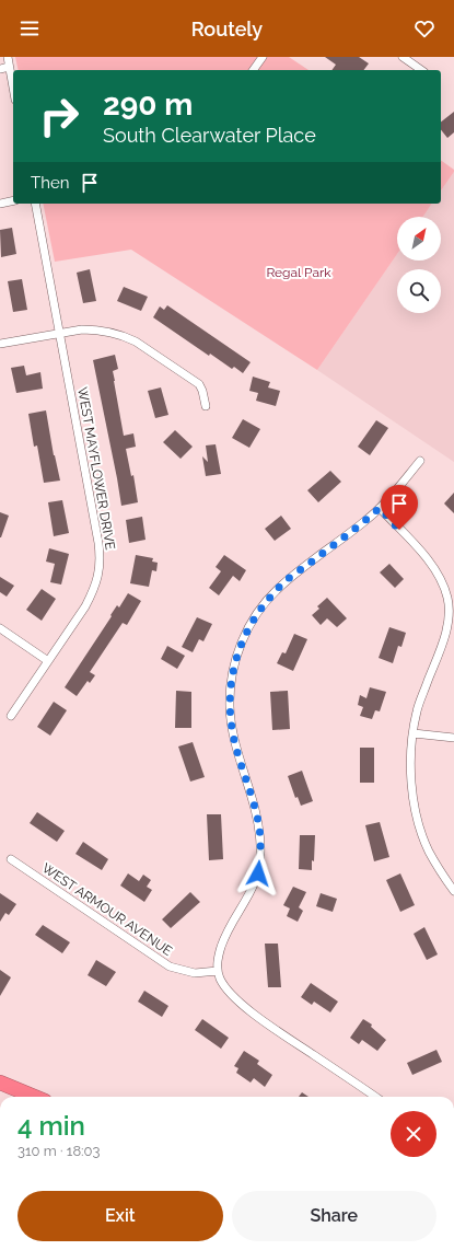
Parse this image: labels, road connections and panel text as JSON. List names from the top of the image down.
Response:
{
  "streets": {
    "street": ["WEST MAYFLOWER DRIVE", "WEST ARMOUR AVENUE"]
  },
  "parks": ["Regal Park"],
  "north": "top right",
  "page": {
    "header": "Routely",
    "turn": ["290 m", "South Clearwater Place"],
    "then": "Then",
    "heading": ["4 min", "310 m · 18:03"],
    "buttons": ["Exit", "Share"]
  }
}
